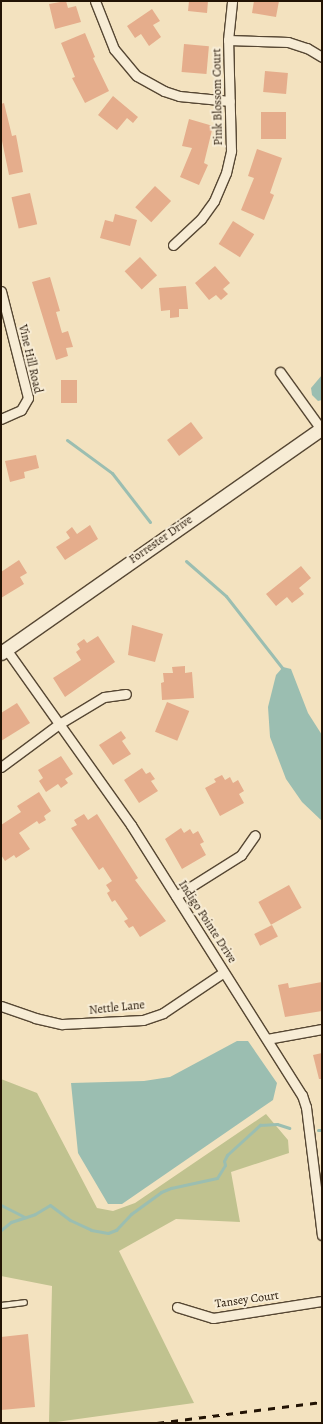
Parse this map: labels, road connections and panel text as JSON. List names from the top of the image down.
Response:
{
  "streets": {
    "street": [
      "Pink Blossom Court",
      "Vine Hill Road",
      "Forrester Drive",
      "Indigo Pointe Drive",
      "Nettle Lane",
      "Tansey Court"
    ]
  },
  "crossings": [
    ["Forrester Drive", "Indigo Pointe Drive"],
    ["Indigo Pointe Drive", "Nettle Lane"]
  ]
}
